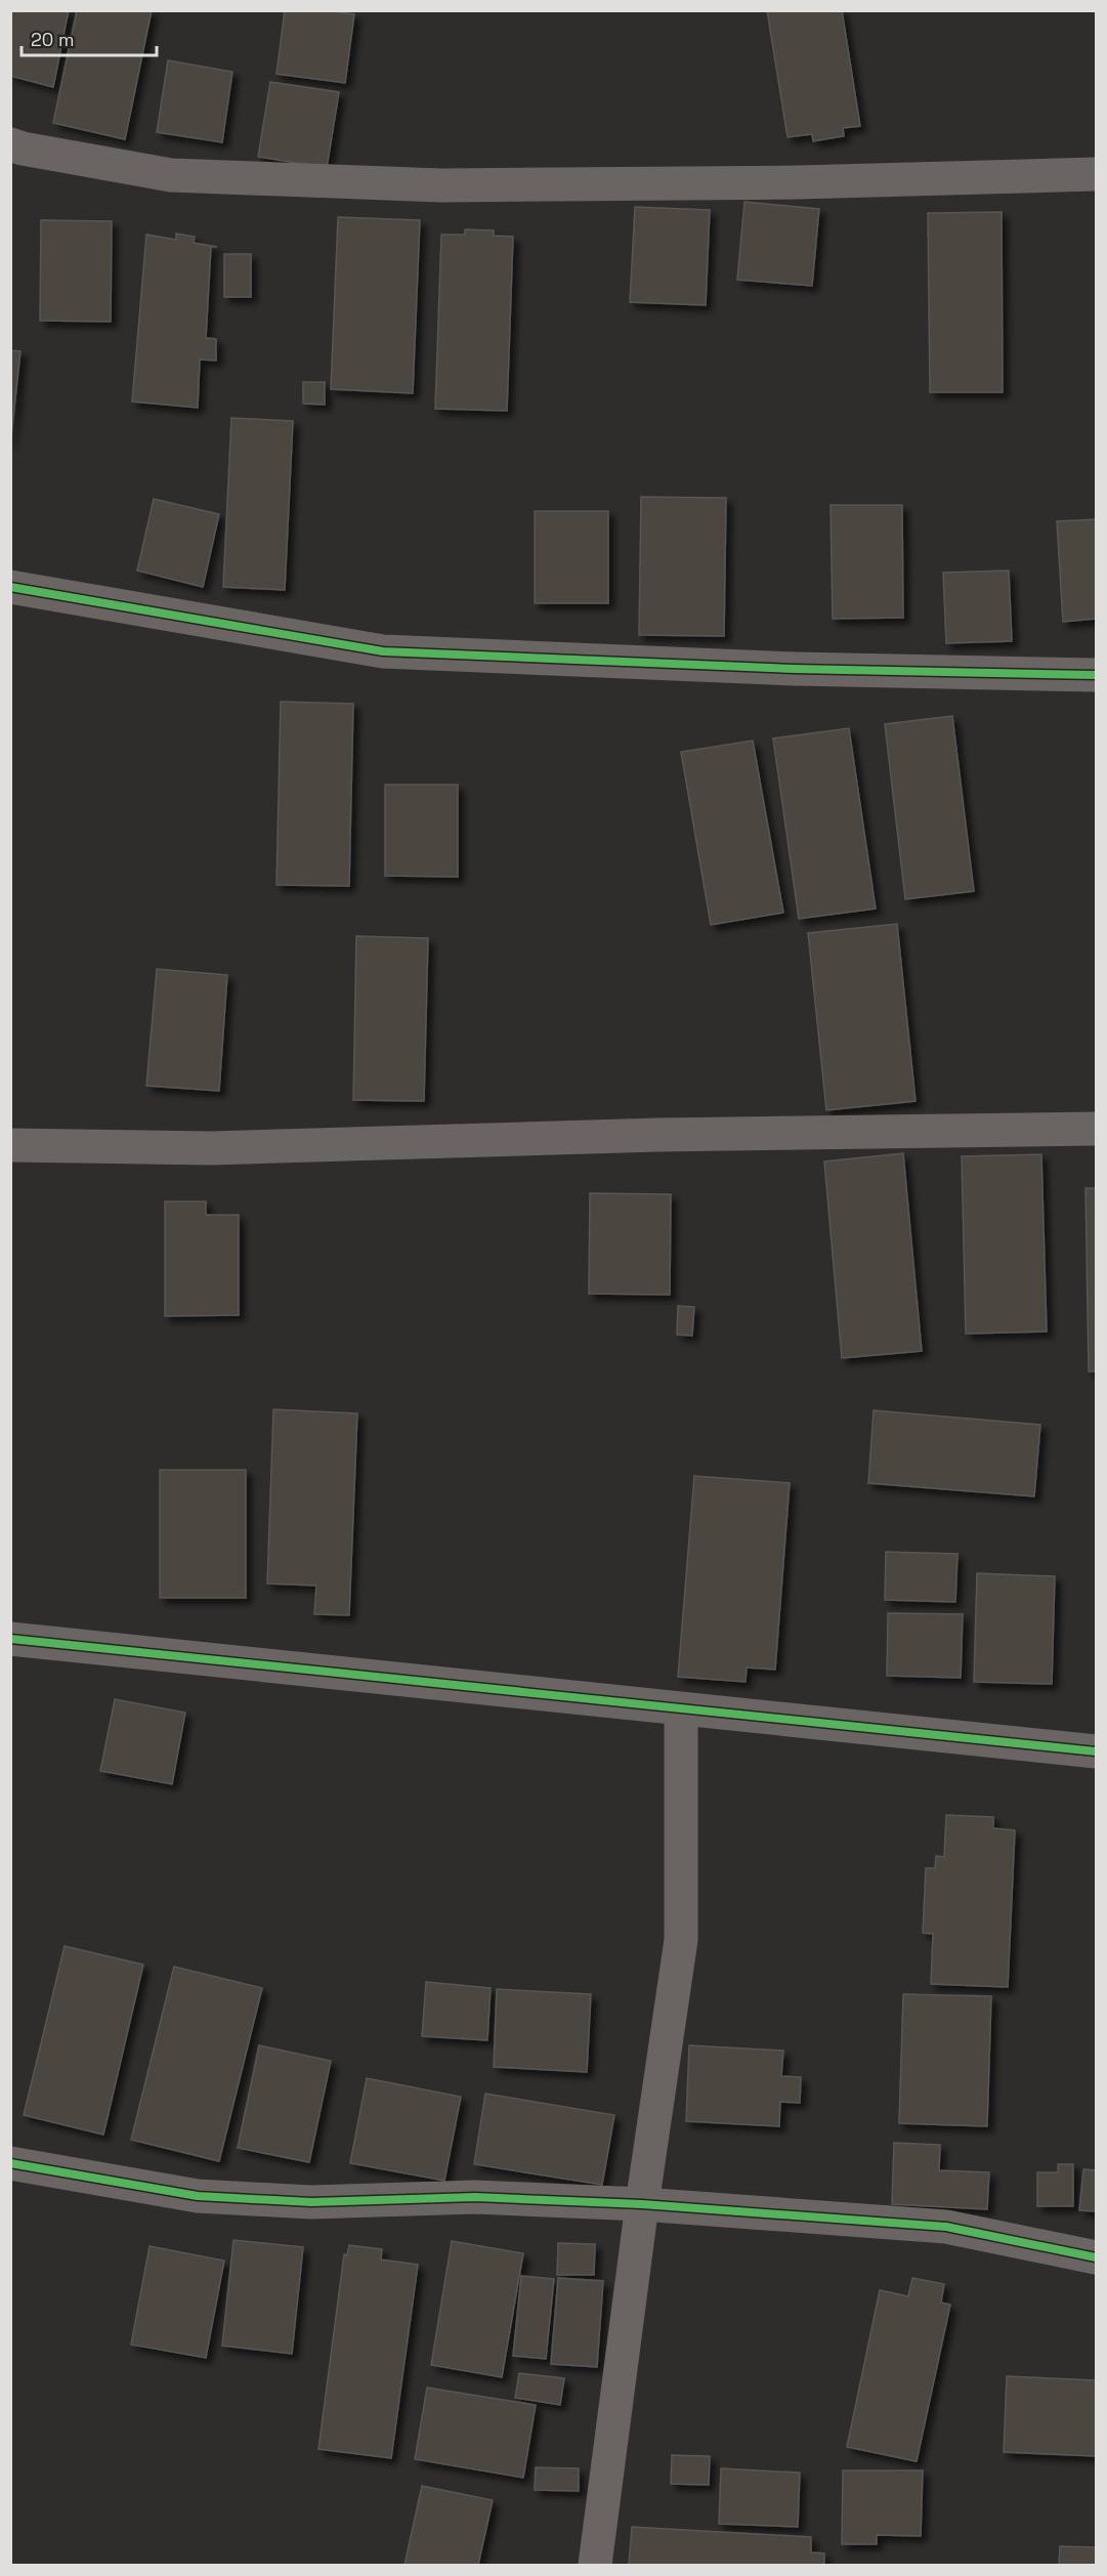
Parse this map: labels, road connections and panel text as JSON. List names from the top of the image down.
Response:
{
  "scale_bar": "20 m"
}
